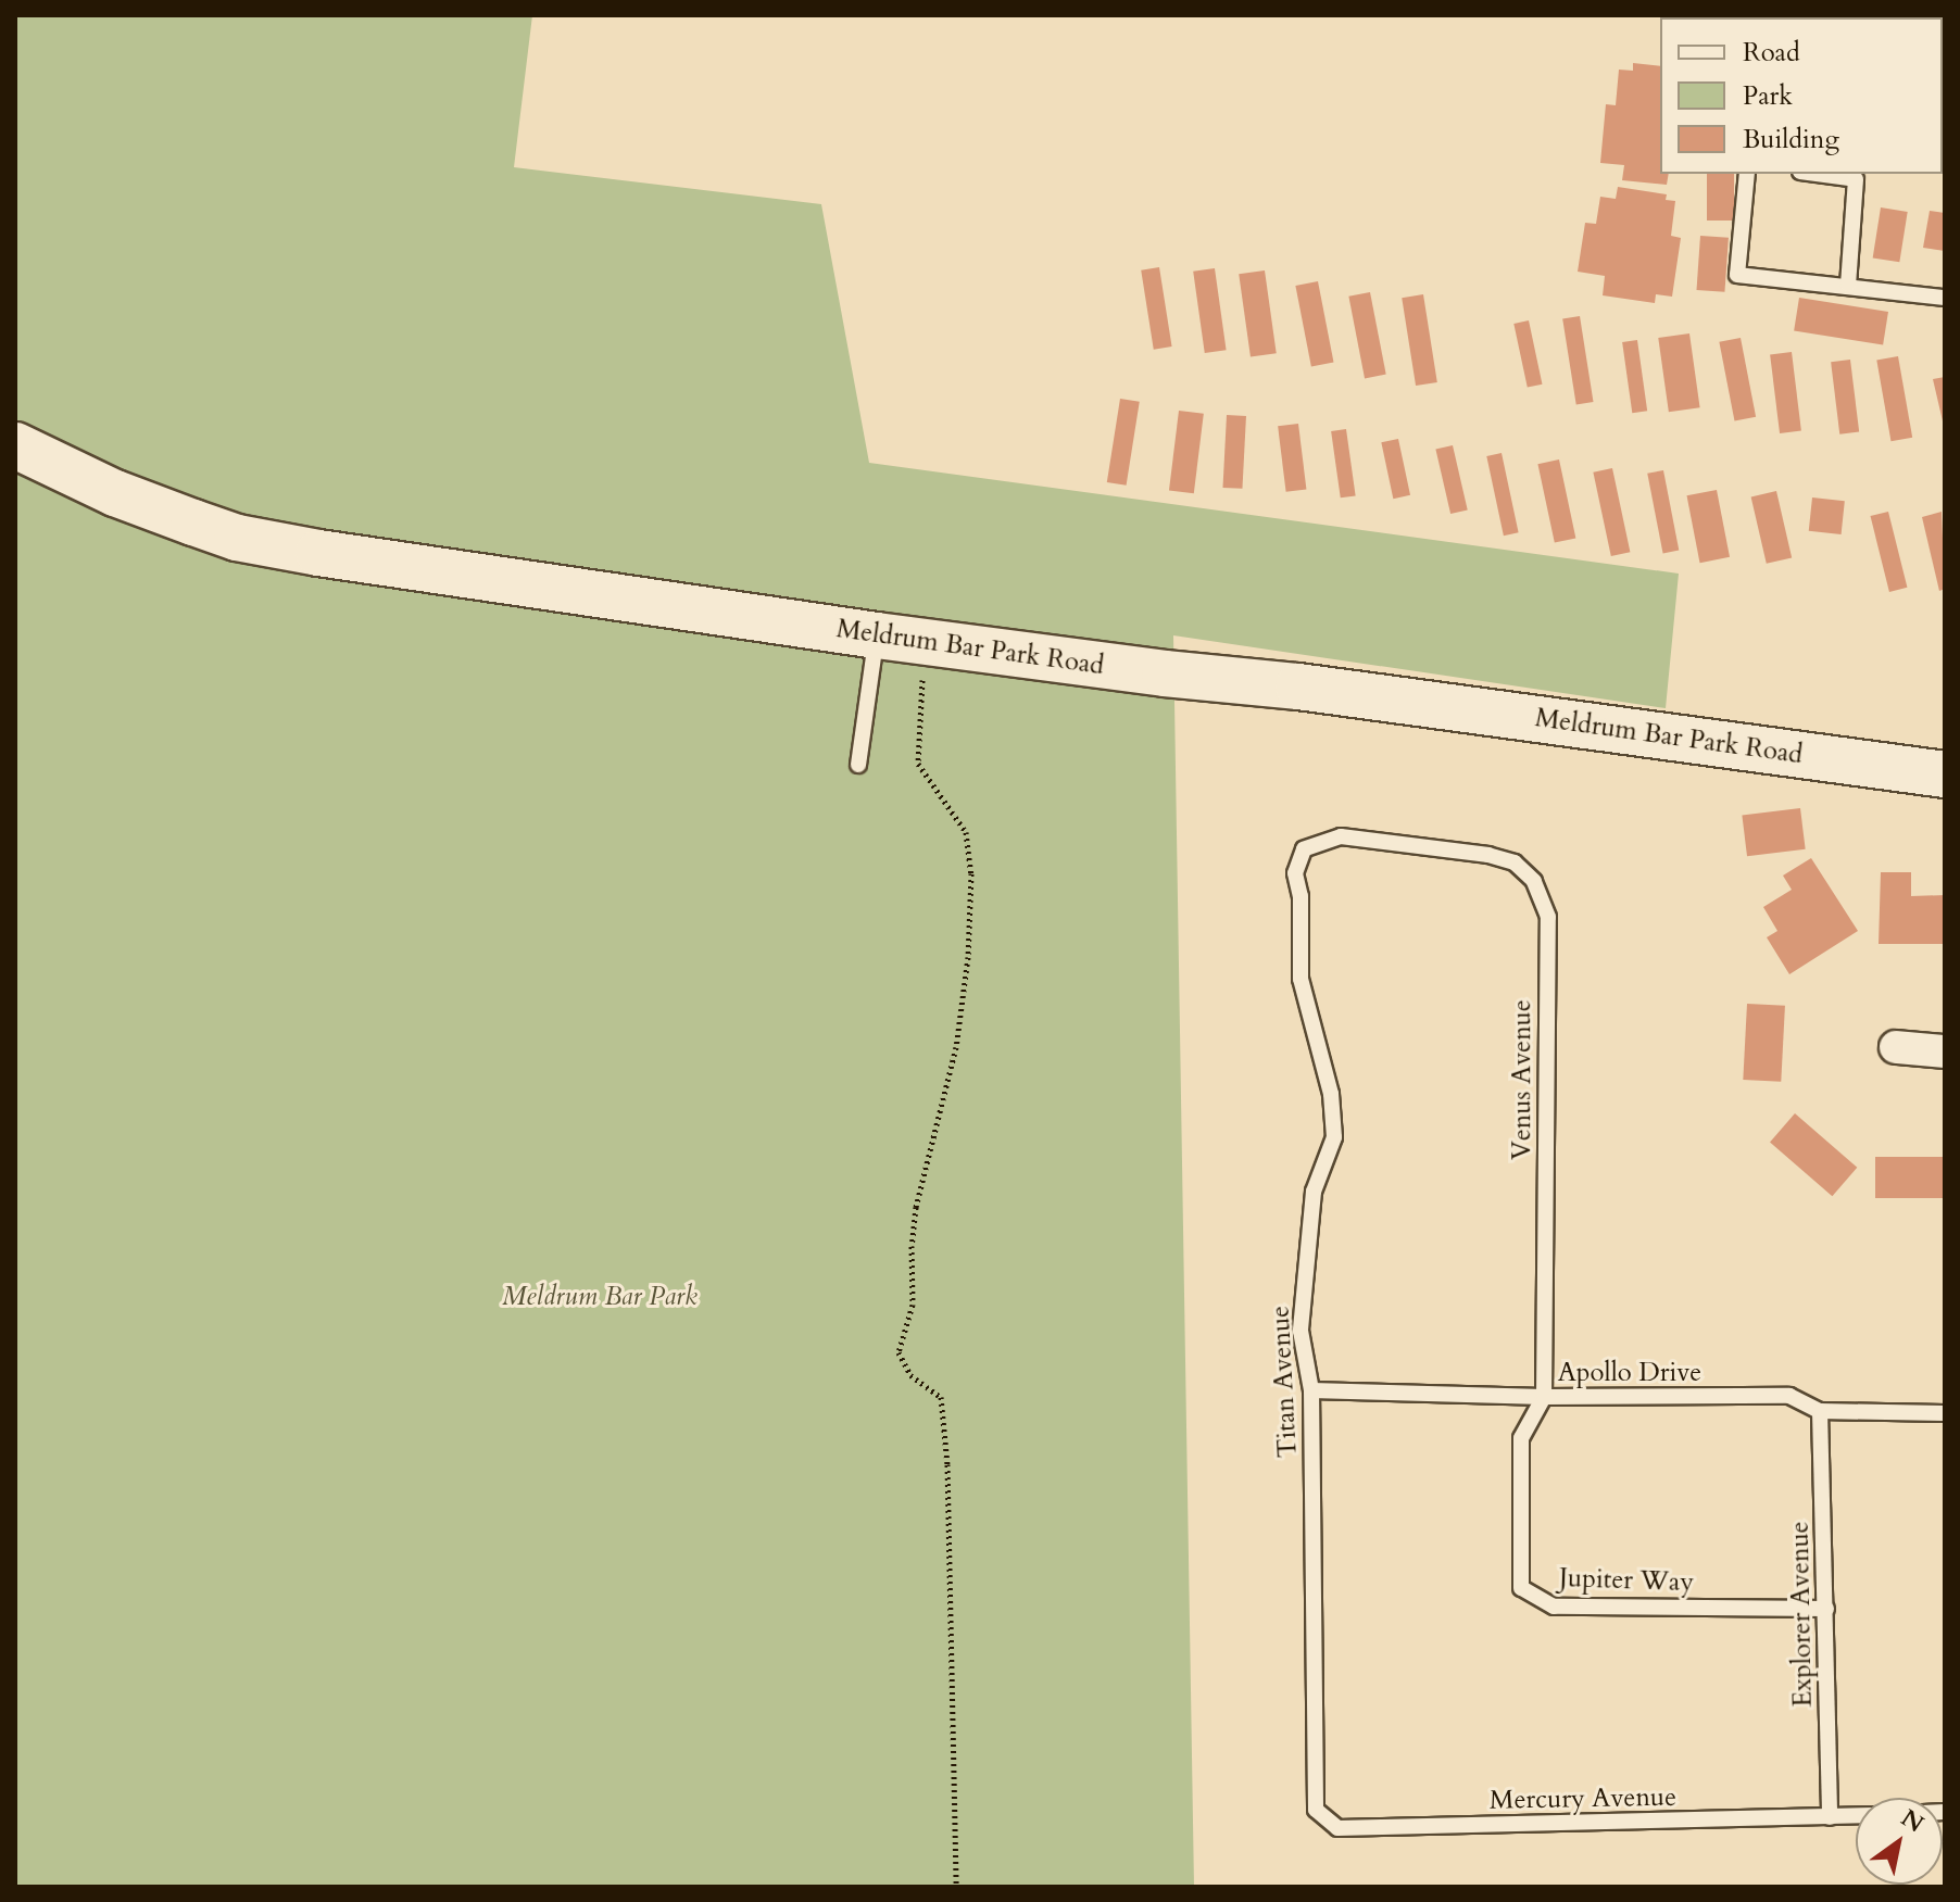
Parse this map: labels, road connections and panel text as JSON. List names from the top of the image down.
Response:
{
  "streets": {
    "street": ["Meldrum Bar Park Road"],
    "lane": [
      "Venus Avenue",
      "Apollo Drive",
      "Titan Avenue",
      "Jupiter Way",
      "Explorer Avenue",
      "Mercury Avenue"
    ]
  },
  "crossings": [
    ["Venus Avenue", "Apollo Drive"],
    ["Venus Avenue", "Titan Avenue"],
    ["Venus Avenue", "Jupiter Way"],
    ["Apollo Drive", "Titan Avenue"],
    ["Apollo Drive", "Jupiter Way"],
    ["Apollo Drive", "Explorer Avenue"],
    ["Titan Avenue", "Mercury Avenue"],
    ["Jupiter Way", "Explorer Avenue"],
    ["Explorer Avenue", "Mercury Avenue"]
  ],
  "parks": ["Meldrum Bar Park"],
  "legend": ["Road", "Park", "Building"],
  "north": "top right"
}
